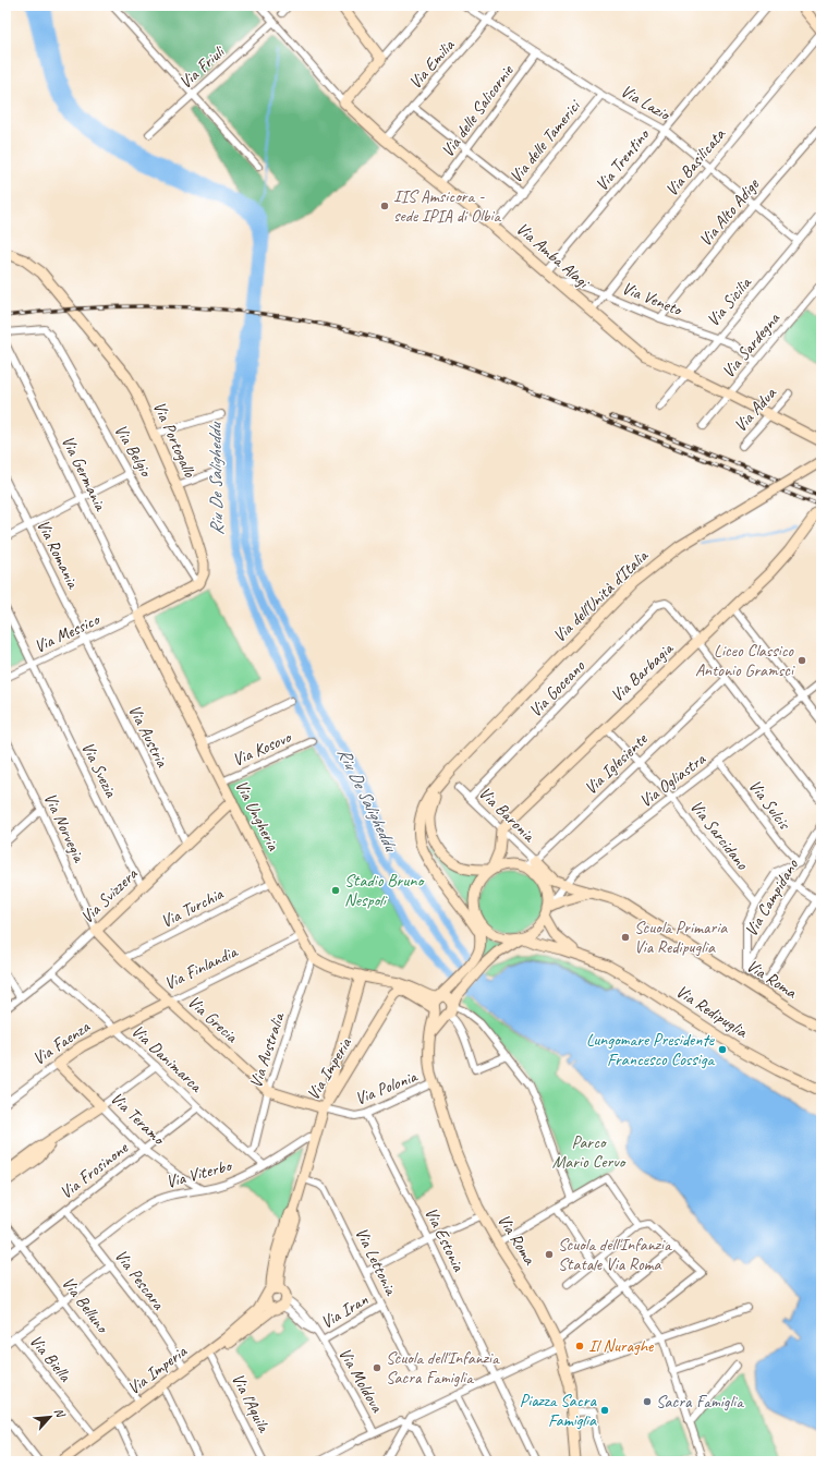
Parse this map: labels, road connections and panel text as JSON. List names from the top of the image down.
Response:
{
  "streets": {
    "street": [
      "Via Emilia",
      "Via Friuli",
      "Via Lazio",
      "Via delle Salicornie",
      "Via delle Tamerici",
      "Via Trentino",
      "Via Basilicata",
      "Via Alto Adige",
      "Via Amba Alagi",
      "Via Veneto",
      "Via Sicilia",
      "Via Sardegna",
      "Via Adua",
      "Via Portogallo",
      "Via Belgio",
      "Via Germania",
      "Via Romania",
      "Via dell'Unità d'Italia",
      "Via Messico",
      "Via Barbagia",
      "Via Goceano",
      "Via Austria",
      "Via Kosovo",
      "Via Iglesiente",
      "Via Svezia",
      "Via Ogliastra",
      "Via Sulcis",
      "Via Baronia",
      "Via Ungheria",
      "Via Norvegia",
      "Via Sarcidano",
      "Via Svizzera",
      "Via Campidano",
      "Via Turchia",
      "Via Finlandia",
      "Via Roma",
      "Via Redipuglia",
      "Via Grecia",
      "Via Faenza",
      "Via Australia",
      "Via Danimarca",
      "Via Imperia",
      "Via Polonia",
      "Via Teramo",
      "Via Frosinone",
      "Via Viterbo",
      "Via Estonia",
      "Via Lettonia",
      "Via Pescara",
      "Via Belluno",
      "Via Iran",
      "Via Biella",
      "Via Moldova",
      "Via l'Aquila"
    ]
  },
  "crossings": [
    ["Via Emilia", "Via Lazio"],
    ["Via Emilia", "Via Amba Alagi"],
    ["Via Friuli", "Via Amba Alagi"],
    ["Via Lazio", "Via delle Salicornie"],
    ["Via Lazio", "Via delle Tamerici"],
    ["Via Lazio", "Via Trentino"],
    ["Via Lazio", "Via Basilicata"],
    ["Via Lazio", "Via Alto Adige"],
    ["Via Lazio", "Via Sicilia"],
    ["Via delle Salicornie", "Via Amba Alagi"],
    ["Via delle Tamerici", "Via Amba Alagi"],
    ["Via Trentino", "Via Amba Alagi"],
    ["Via Basilicata", "Via Amba Alagi"],
    ["Via Basilicata", "Via Veneto"],
    ["Via Alto Adige", "Via Veneto"],
    ["Via Amba Alagi", "Via Veneto"],
    ["Via Amba Alagi", "Via Sicilia"],
    ["Via Amba Alagi", "Via Sardegna"],
    ["Via Amba Alagi", "Via Adua"],
    ["Via Veneto", "Via Sicilia"],
    ["Via Veneto", "Via Sardegna"],
    ["Via Portogallo", "Via Belgio"],
    ["Via Germania", "Via Messico"],
    ["Via Germania", "Via Ungheria"],
    ["Via Romania", "Via Messico"],
    ["Via Romania", "Via Austria"],
    ["Via dell'Unità d'Italia", "Via Iglesiente"],
    ["Via dell'Unità d'Italia", "Via Ogliastra"],
    ["Via dell'Unità d'Italia", "Via Roma"],
    ["Via dell'Unità d'Italia", "Via Redipuglia"],
    ["Via Messico", "Via Austria"],
    ["Via Messico", "Via Svezia"],
    ["Via Messico", "Via Ungheria"],
    ["Via Barbagia", "Via Goceano"],
    ["Via Barbagia", "Via Baronia"],
    ["Via Barbagia", "Via Sarcidano"],
    ["Via Goceano", "Via Baronia"],
    ["Via Austria", "Via Svizzera"],
    ["Via Kosovo", "Via Ungheria"],
    ["Via Iglesiente", "Via Ogliastra"],
    ["Via Iglesiente", "Via Baronia"],
    ["Via Iglesiente", "Via Sarcidano"],
    ["Via Iglesiente", "Via Roma"],
    ["Via Iglesiente", "Via Redipuglia"],
    ["Via Svezia", "Via Svizzera"],
    ["Via Ogliastra", "Via Sulcis"],
    ["Via Ogliastra", "Via Sarcidano"],
    ["Via Ogliastra", "Via Roma"],
    ["Via Ogliastra", "Via Redipuglia"],
    ["Via Sulcis", "Via Campidano"],
    ["Via Ungheria", "Via Svizzera"],
    ["Via Ungheria", "Via Turchia"],
    ["Via Ungheria", "Via Finlandia"],
    ["Via Ungheria", "Via Australia"],
    ["Via Norvegia", "Via Svizzera"],
    ["Via Norvegia", "Via Grecia"],
    ["Via Sarcidano", "Via Campidano"],
    ["Via Svizzera", "Via Grecia"],
    ["Via Svizzera", "Via Danimarca"],
    ["Via Campidano", "Via Roma"],
    ["Via Turchia", "Via Grecia"],
    ["Via Finlandia", "Via Grecia"],
    ["Via Finlandia", "Via Faenza"],
    ["Via Finlandia", "Via Danimarca"],
    ["Via Roma", "Via Redipuglia"],
    ["Via Roma", "Via Polonia"],
    ["Via Grecia", "Via Australia"],
    ["Via Grecia", "Via Imperia"],
    ["Via Grecia", "Via Polonia"],
    ["Via Faenza", "Via Danimarca"],
    ["Via Faenza", "Via Teramo"],
    ["Via Australia", "Via Danimarca"],
    ["Via Danimarca", "Via Frosinone"],
    ["Via Danimarca", "Via Viterbo"],
    ["Via Imperia", "Via Polonia"],
    ["Via Imperia", "Via Viterbo"],
    ["Via Imperia", "Via Lettonia"],
    ["Via Imperia", "Via Pescara"],
    ["Via Imperia", "Via Belluno"],
    ["Via Imperia", "Via Biella"],
    ["Via Imperia", "Via Moldova"],
    ["Via Imperia", "Via l'Aquila"],
    ["Via Polonia", "Via Estonia"],
    ["Via Teramo", "Via Frosinone"],
    ["Via Teramo", "Via Viterbo"],
    ["Via Frosinone", "Via Pescara"],
    ["Via Frosinone", "Via Belluno"],
    ["Via Viterbo", "Via Pescara"],
    ["Via Lettonia", "Via Iran"],
    ["Via Iran", "Via Moldova"]
  ],
  "water": ["Riu De Saligheddu"],
  "parks": ["Parco Mario Cervo"],
  "places": [
    "IIS Amsicora - sede IPIA di Olbia",
    "Liceo Classico Antonio Gramsci",
    "Stadio Bruno Nespoli",
    "Scuola Primaria Via Redipuglia",
    "Lungomare Presidente Francesco Cossiga",
    "Scuola dell'Infanzia Statale Via Roma",
    "Il Nuraghe",
    "Scuola dell'Infanzia Sacra Famiglia",
    "Sacra Famiglia",
    "Piazza Sacra Famiglia"
  ],
  "north": "top right"
}
